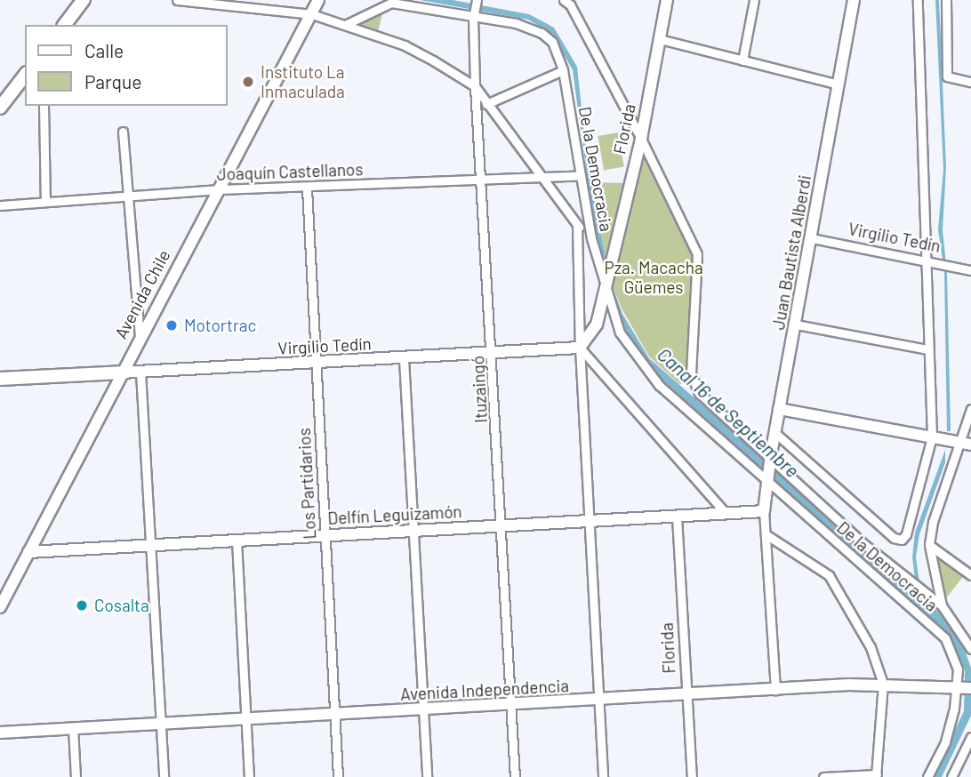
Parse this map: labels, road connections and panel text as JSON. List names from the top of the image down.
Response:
{
  "streets": {
    "main road": ["Virgilio Tedín"],
    "street": [
      "Florida",
      "De la Democracia",
      "Joaquín Castellanos",
      "Juan Bautista Alberdi",
      "Avenida Chile",
      "Ituzaingó",
      "Los Partidarios",
      "Delfín Leguizamón",
      "Avenida Independencia"
    ]
  },
  "crossings": [
    ["Florida", "De la Democracia"],
    ["Florida", "Delfín Leguizamón"],
    ["Florida", "Avenida Independencia"],
    ["De la Democracia", "Joaquín Castellanos"],
    ["De la Democracia", "Juan Bautista Alberdi"],
    ["De la Democracia", "Ituzaingó"],
    ["De la Democracia", "Avenida Independencia"],
    ["Joaquín Castellanos", "Avenida Chile"],
    ["Joaquín Castellanos", "Ituzaingó"],
    ["Joaquín Castellanos", "Los Partidarios"],
    ["Virgilio Tedín", "Juan Bautista Alberdi"],
    ["Virgilio Tedín", "Avenida Chile"],
    ["Virgilio Tedín", "Ituzaingó"],
    ["Virgilio Tedín", "Los Partidarios"],
    ["Juan Bautista Alberdi", "Delfín Leguizamón"],
    ["Avenida Chile", "Delfín Leguizamón"],
    ["Ituzaingó", "Delfín Leguizamón"],
    ["Ituzaingó", "Avenida Independencia"],
    ["Los Partidarios", "Delfín Leguizamón"],
    ["Los Partidarios", "Avenida Independencia"]
  ],
  "water": ["Canal 16 de Septiembre"],
  "parks": ["Pza. Macacha Güemes"],
  "places": ["Instituto La Inmaculada", "Motortrac", "Cosalta"],
  "legend": ["Calle", "Parque"]
}
